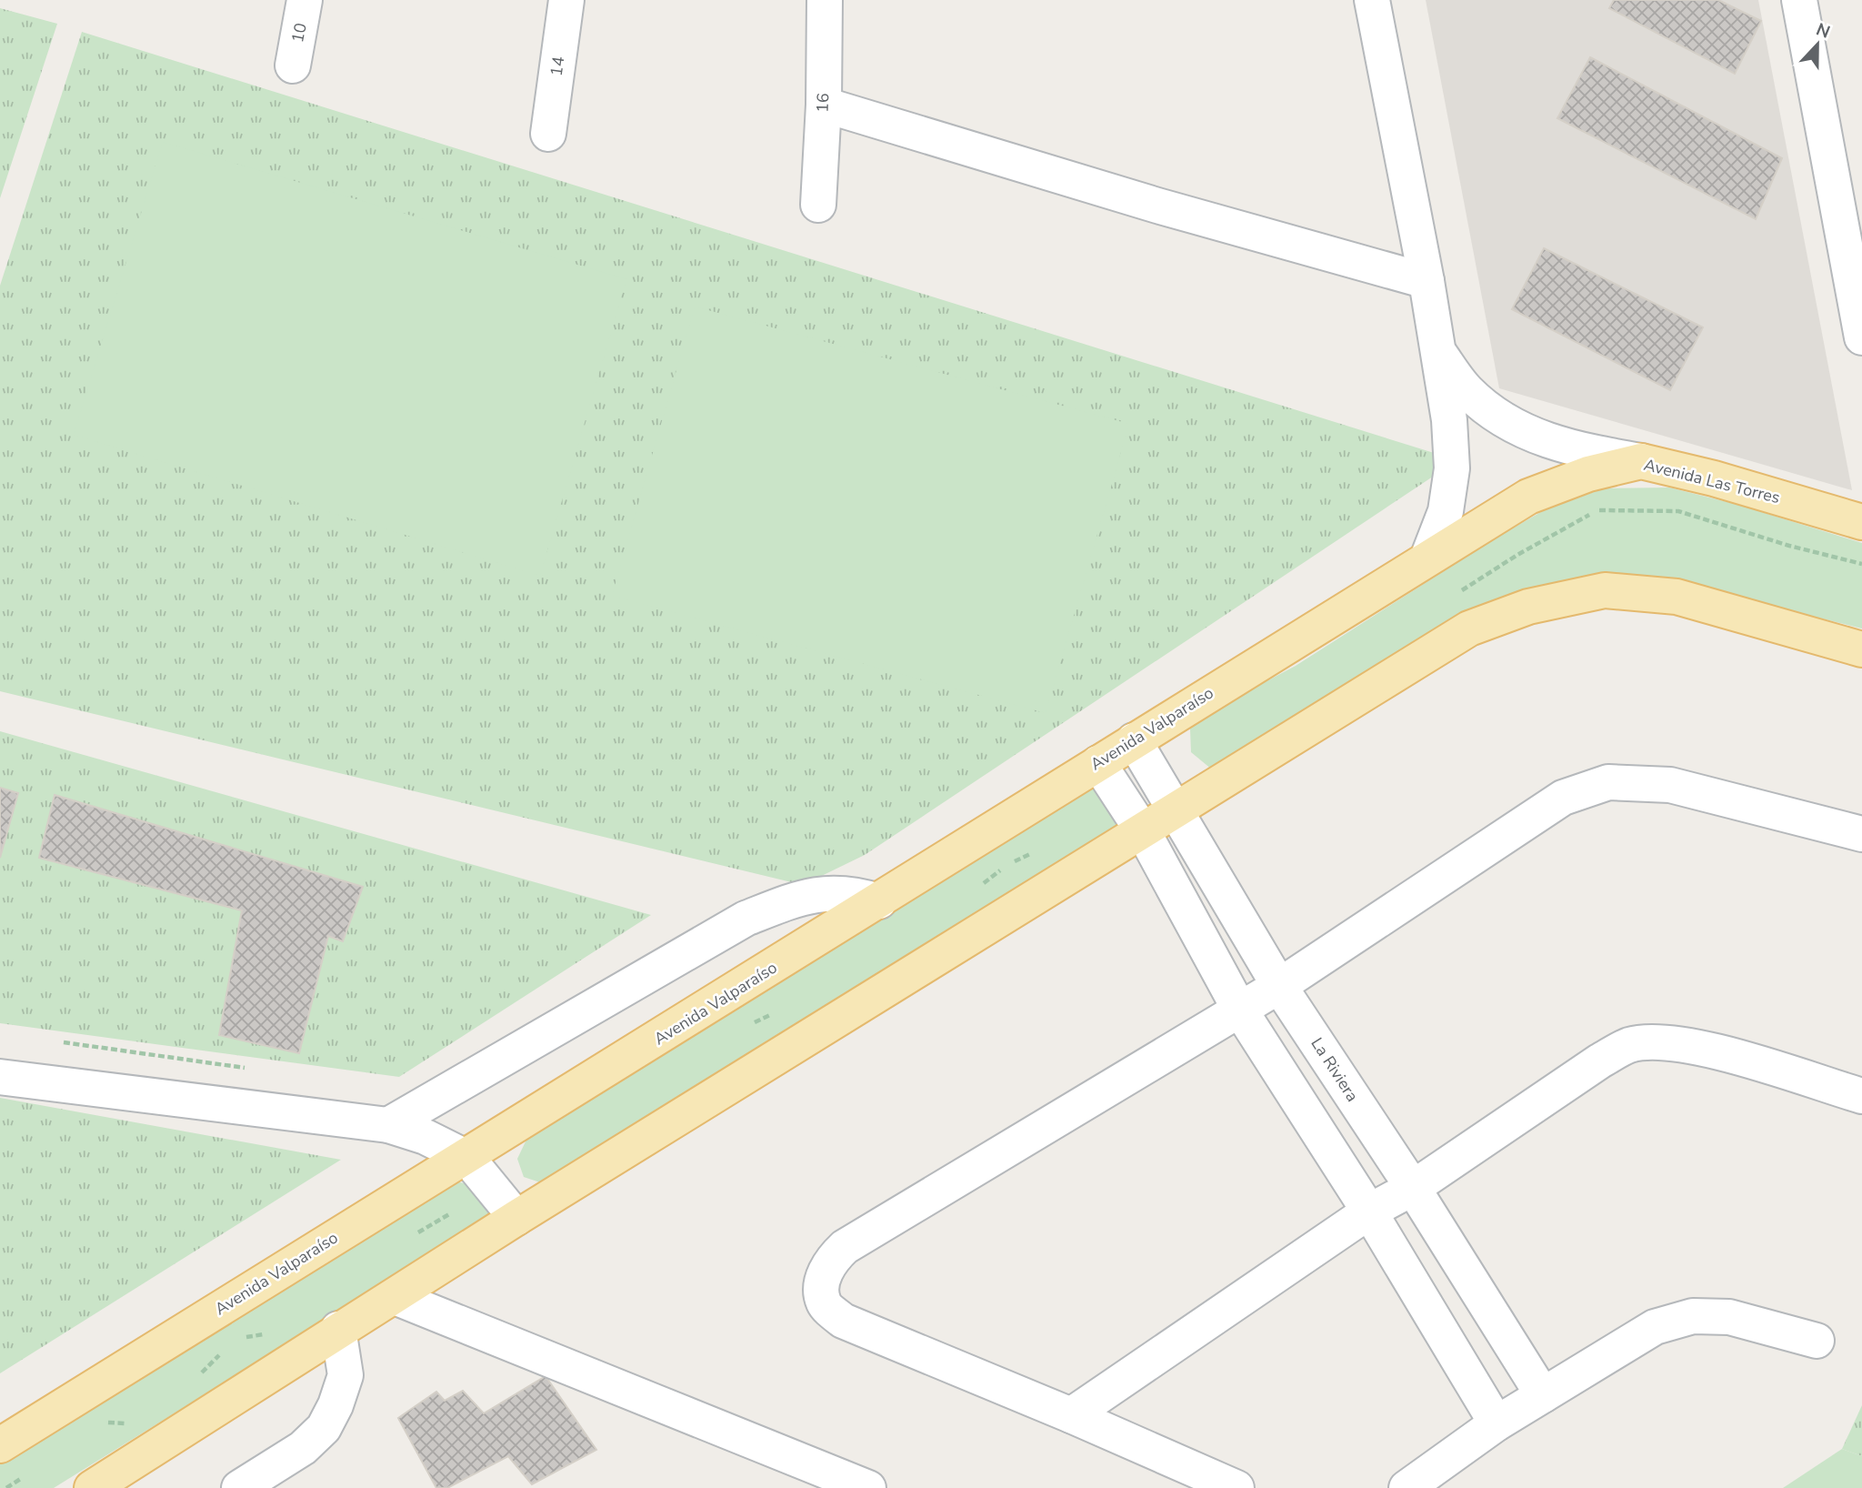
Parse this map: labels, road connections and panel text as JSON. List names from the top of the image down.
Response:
{
  "streets": {
    "main road": ["Avenida Las Torres", "Avenida Valparaíso"],
    "street": [
      "10",
      "14",
      "16",
      "La Riviera"
    ]
  },
  "crossings": [
    ["Avenida Las Torres", "Avenida Valparaíso"],
    ["Avenida Valparaíso", "La Riviera"]
  ],
  "north": "top"
}
